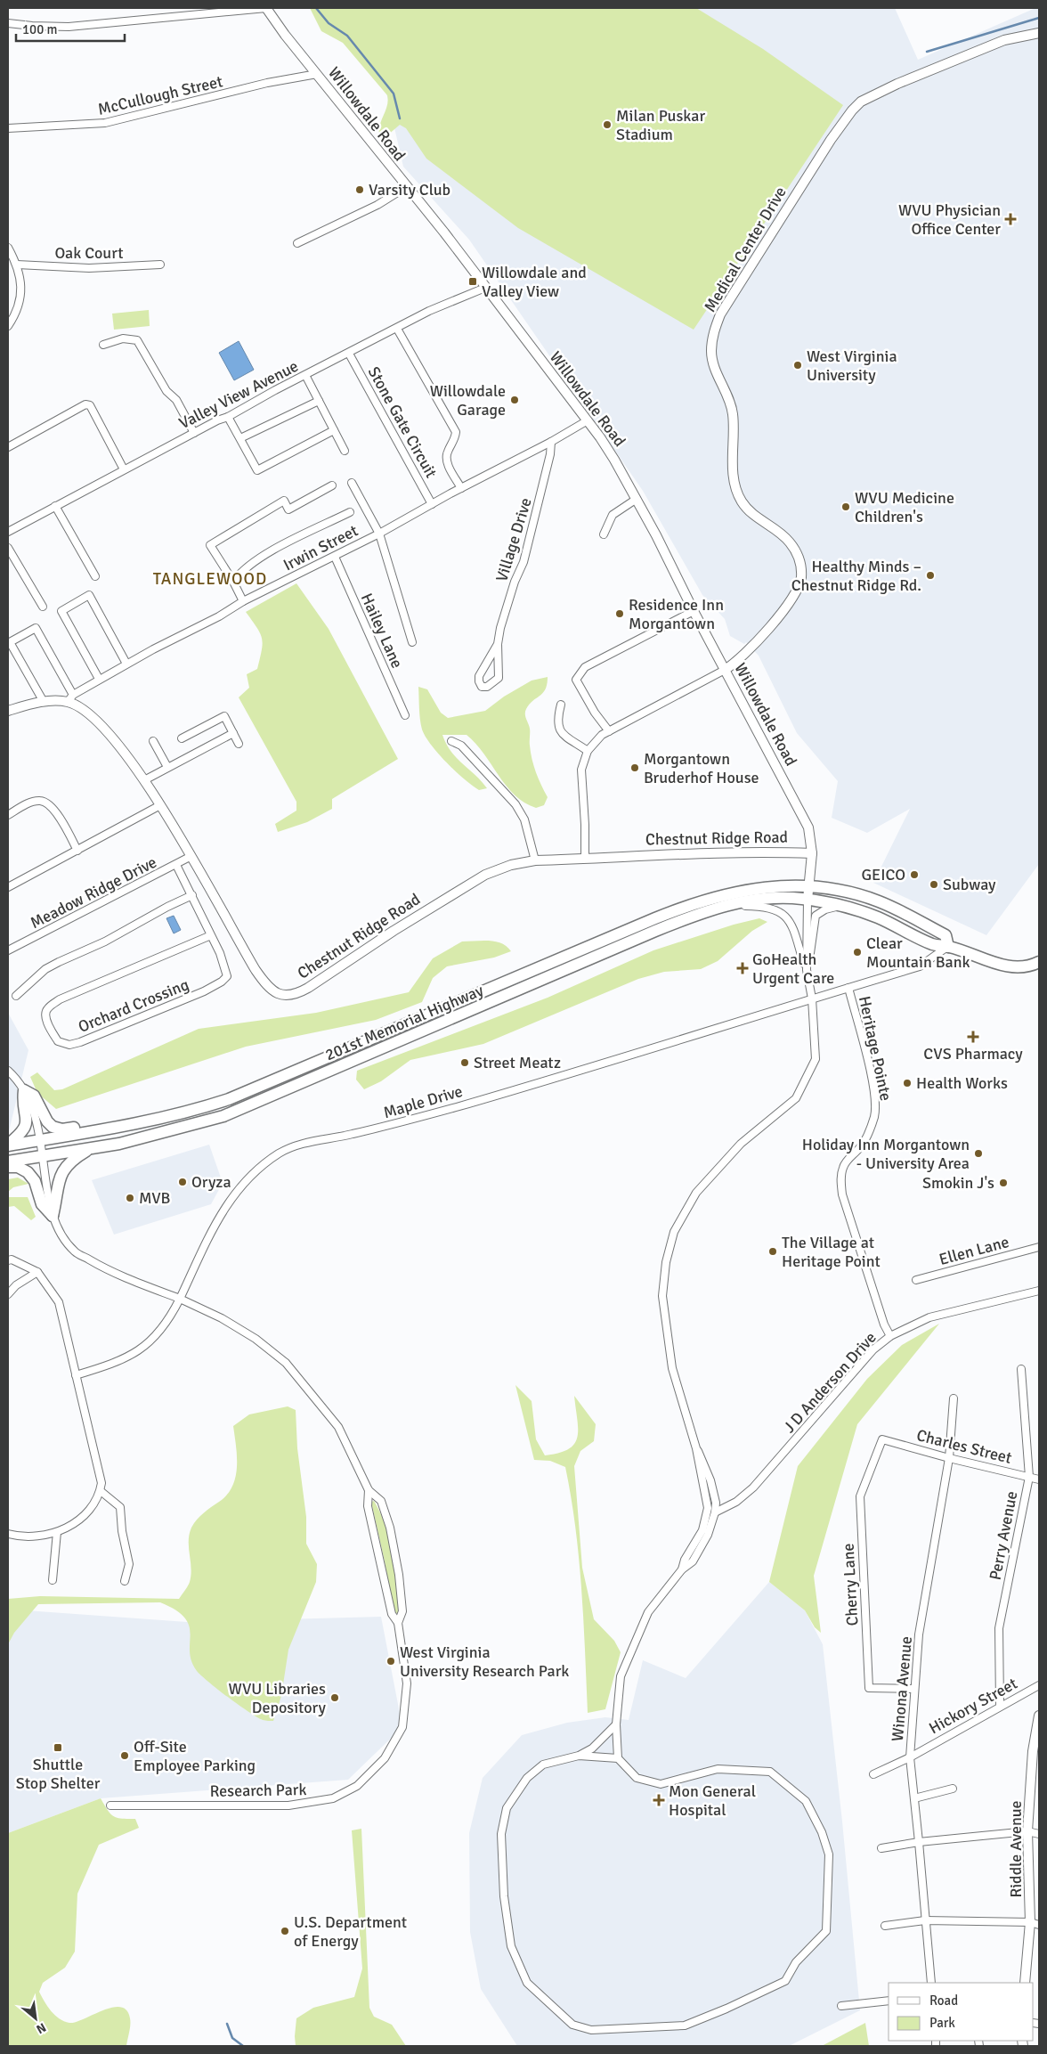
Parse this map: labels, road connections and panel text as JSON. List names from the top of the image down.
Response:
{
  "streets": {
    "main road": ["201st Memorial Highway"],
    "street": [
      "McCullough Street",
      "Willowdale Road",
      "Medical Center Drive",
      "Oak Court",
      "Valley View Avenue",
      "Stone Gate Circuit",
      "Village Drive",
      "Irwin Street",
      "Hailey Lane",
      "Chestnut Ridge Road",
      "Meadow Ridge Drive",
      "Orchard Crossing",
      "Heritage Pointe",
      "Maple Drive",
      "Ellen Lane",
      "J D Anderson Drive",
      "Charles Street",
      "Perry Avenue",
      "Cherry Lane",
      "Winona Avenue",
      "Hickory Street",
      "Research Park",
      "Riddle Avenue"
    ]
  },
  "crossings": [
    ["McCullough Street", "Willowdale Road"],
    ["Willowdale Road", "Medical Center Drive"],
    ["Willowdale Road", "Valley View Avenue"],
    ["Willowdale Road", "Irwin Street"],
    ["Willowdale Road", "Chestnut Ridge Road"],
    ["Valley View Avenue", "Stone Gate Circuit"],
    ["Stone Gate Circuit", "Irwin Street"],
    ["Village Drive", "Irwin Street"],
    ["Irwin Street", "Hailey Lane"],
    ["Irwin Street", "Chestnut Ridge Road"],
    ["Chestnut Ridge Road", "Meadow Ridge Drive"],
    ["Meadow Ridge Drive", "Orchard Crossing"],
    ["Heritage Pointe", "Maple Drive"],
    ["Heritage Pointe", "J D Anderson Drive"],
    ["Charles Street", "Perry Avenue"],
    ["Charles Street", "Cherry Lane"],
    ["Charles Street", "Winona Avenue"],
    ["Perry Avenue", "Hickory Street"],
    ["Cherry Lane", "Winona Avenue"],
    ["Winona Avenue", "Hickory Street"]
  ],
  "districts": ["TANGLEWOOD"],
  "places": {
    "other": [
      "Milan Puskar Stadium",
      "Varsity Club",
      "West Virginia University",
      "Willowdale Garage",
      "WVU Medicine Children's",
      "Healthy Minds – Chestnut Ridge Rd.",
      "Residence Inn Morgantown",
      "Morgantown Bruderhof House",
      "GEICO",
      "Subway",
      "Clear Mountain Bank",
      "Street Meatz",
      "Health Works",
      "Holiday Inn Morgantown - University Area",
      "Oryza",
      "Smokin J's",
      "MVB",
      "The Village at Heritage Point",
      "West Virginia University Research Park",
      "WVU Libraries Depository",
      "Off-Site Employee Parking",
      "U.S. Department of Energy"
    ],
    "health": [
      "WVU Physician Office Center",
      "GoHealth Urgent Care",
      "CVS Pharmacy",
      "Mon General Hospital"
    ],
    "transit": ["Willowdale and Valley View", "Shuttle Stop Shelter"]
  },
  "legend": ["Road", "Park"],
  "scale_bar": "100 m",
  "north": "bottom right"
}
